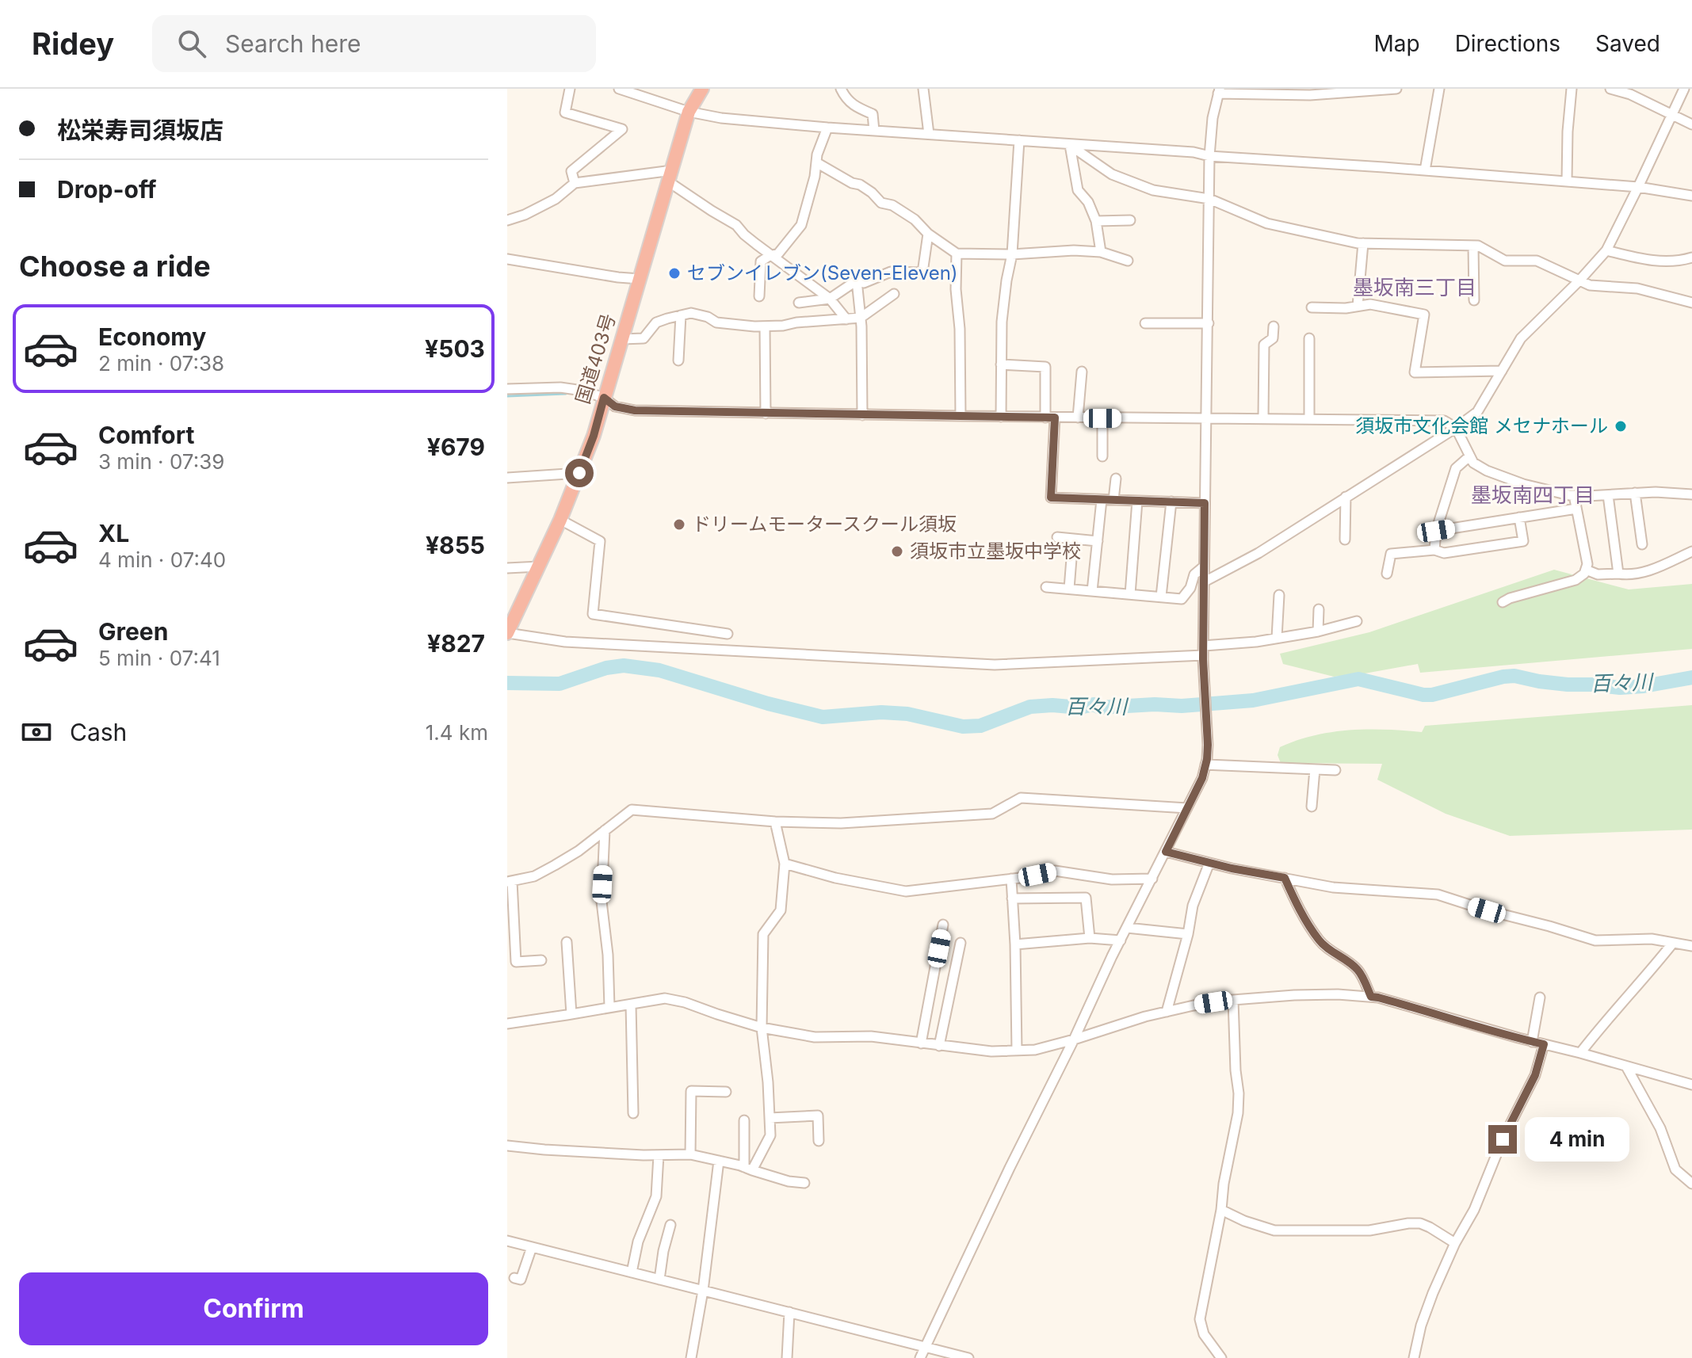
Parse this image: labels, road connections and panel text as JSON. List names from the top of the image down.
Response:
{
  "streets": {
    "highway": ["国道403号"]
  },
  "districts": ["墨坂南三丁目", "墨坂南四丁目"],
  "water": ["百々川"],
  "places": [
    "セブンイレブン(Seven-Eleven)",
    "須坂市文化会館 メセナホール",
    "ドリームモータースクール須坂",
    "須坂市立墨坂中学校"
  ],
  "page": {
    "header": "Ridey",
    "search": "Search here",
    "nav": ["Map", "Directions", "Saved"],
    "banner": ["松栄寿司須坂店", "Drop-off"],
    "heading": "Choose a ride",
    "list": [
      {
        "name": "Economy",
        "note": "2 min · 07:38",
        "value": "¥503"
      },
      {
        "name": "Comfort",
        "note": "3 min · 07:39",
        "value": "¥679"
      },
      {
        "name": "XL",
        "note": "4 min · 07:40",
        "value": "¥855"
      },
      {
        "name": "Green",
        "note": "5 min · 07:41",
        "value": "¥827"
      }
    ],
    "pay": ["Cash", "1.4 km"],
    "bubble": "4 min",
    "buttons": "Confirm"
  }
}
